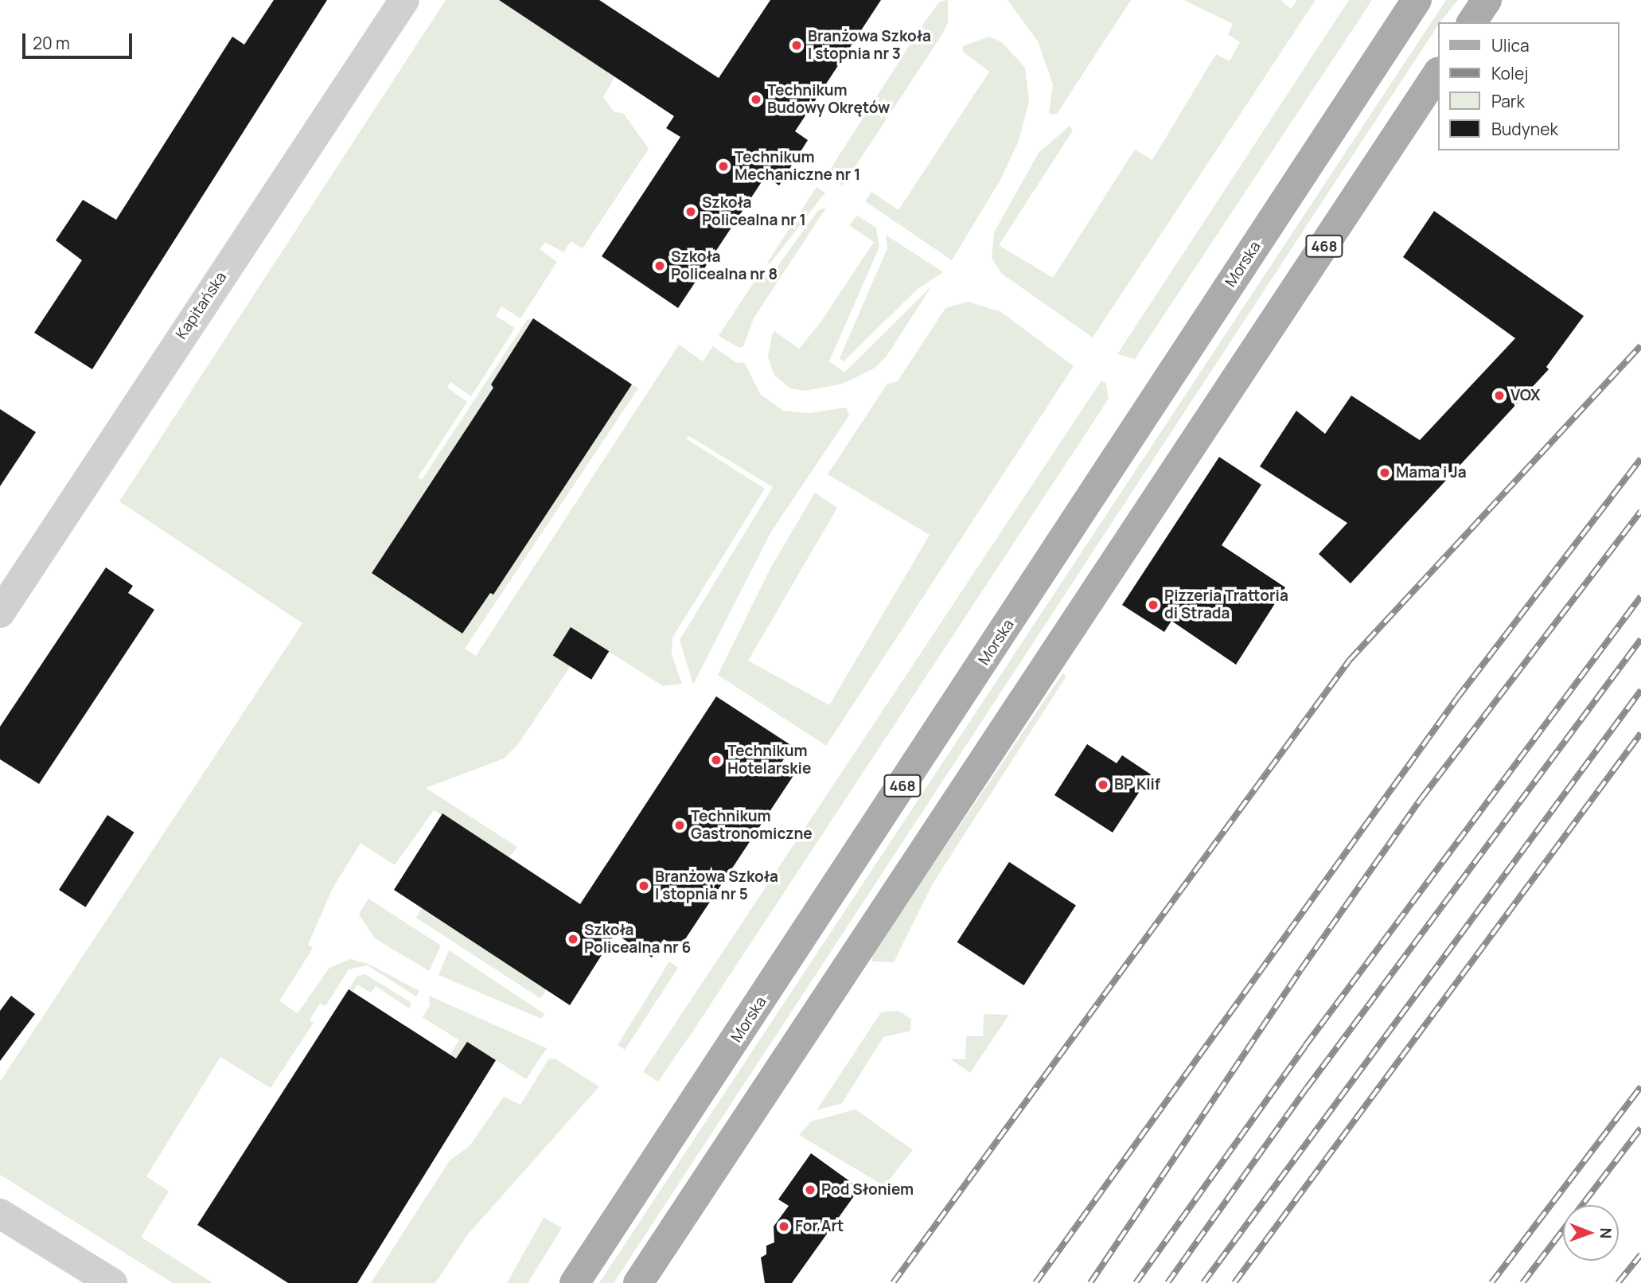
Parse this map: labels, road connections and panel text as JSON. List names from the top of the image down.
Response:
{
  "streets": {
    "main road": ["468", "Morska"],
    "street": ["Kapitańska"]
  },
  "places": [
    "Branżowa Szkoła I stopnia nr 3",
    "Technikum Budowy Okrętów",
    "Technikum Mechaniczne nr 1",
    "Szkoła Policealna nr 1",
    "Szkoła Policealna nr 8",
    "VOX",
    "Mama i Ja",
    "Pizzeria Trattoria di Strada",
    "Technikum Hotelarskie",
    "BP Klif",
    "Technikum Gastronomiczne",
    "Branżowa Szkoła I stopnia nr 5",
    "Szkoła Policealna nr 6",
    "Pod Słoniem",
    "For Art"
  ],
  "legend": [
    "Ulica",
    "Kolej",
    "Park",
    "Budynek"
  ],
  "scale_bar": "20 m",
  "north": "right"
}
